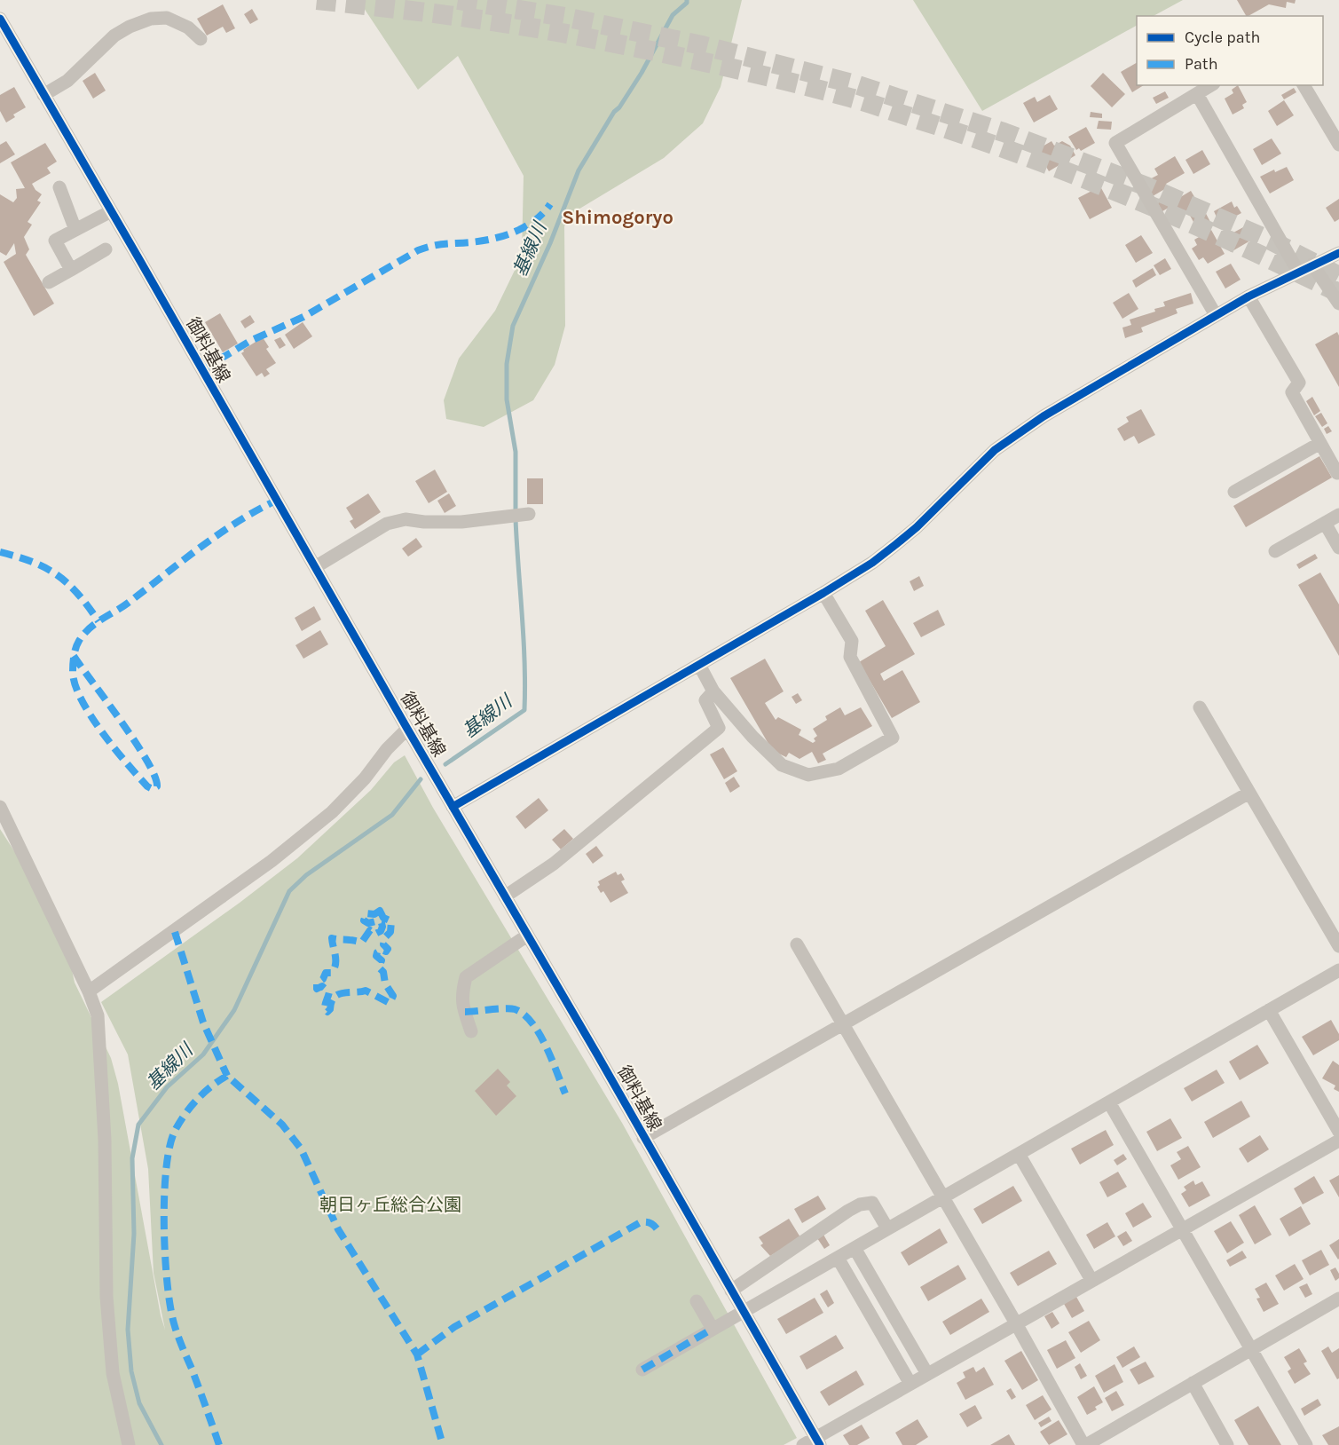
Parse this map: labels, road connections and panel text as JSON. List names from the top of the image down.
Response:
{
  "streets": {
    "street": ["御料基線"]
  },
  "districts": ["Shimogoryo"],
  "water": ["基線川"],
  "parks": ["朝日ヶ丘総合公園"],
  "legend": ["Cycle path", "Path"]
}
